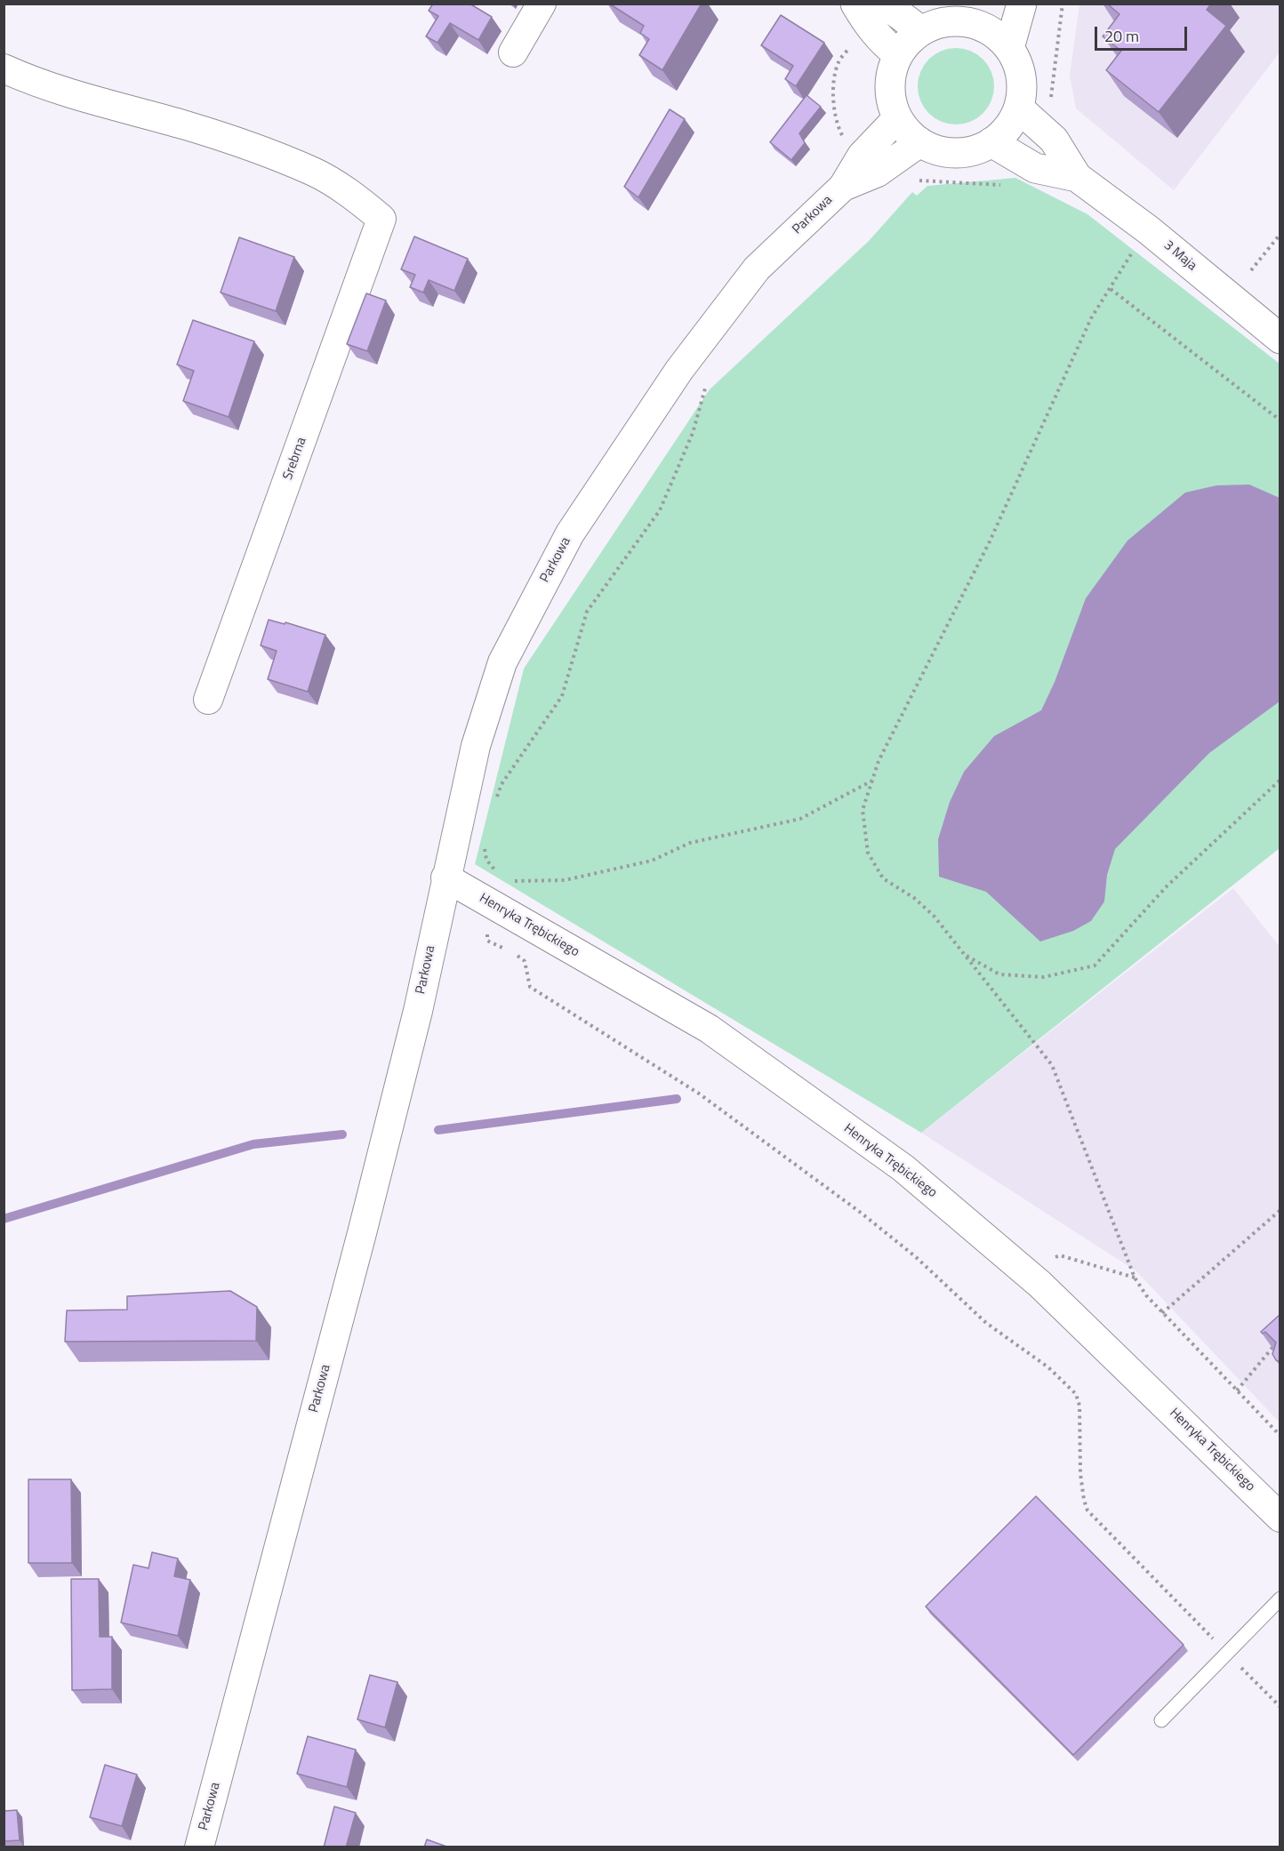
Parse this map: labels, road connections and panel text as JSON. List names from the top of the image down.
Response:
{
  "streets": {
    "street": [
      "Parkowa",
      "3 Maja",
      "Srebrna",
      "Henryka Trębickiego"
    ]
  },
  "crossings": [
    ["Parkowa", "3 Maja"],
    ["Parkowa", "Henryka Trębickiego"]
  ],
  "scale_bar": "20 m"
}
